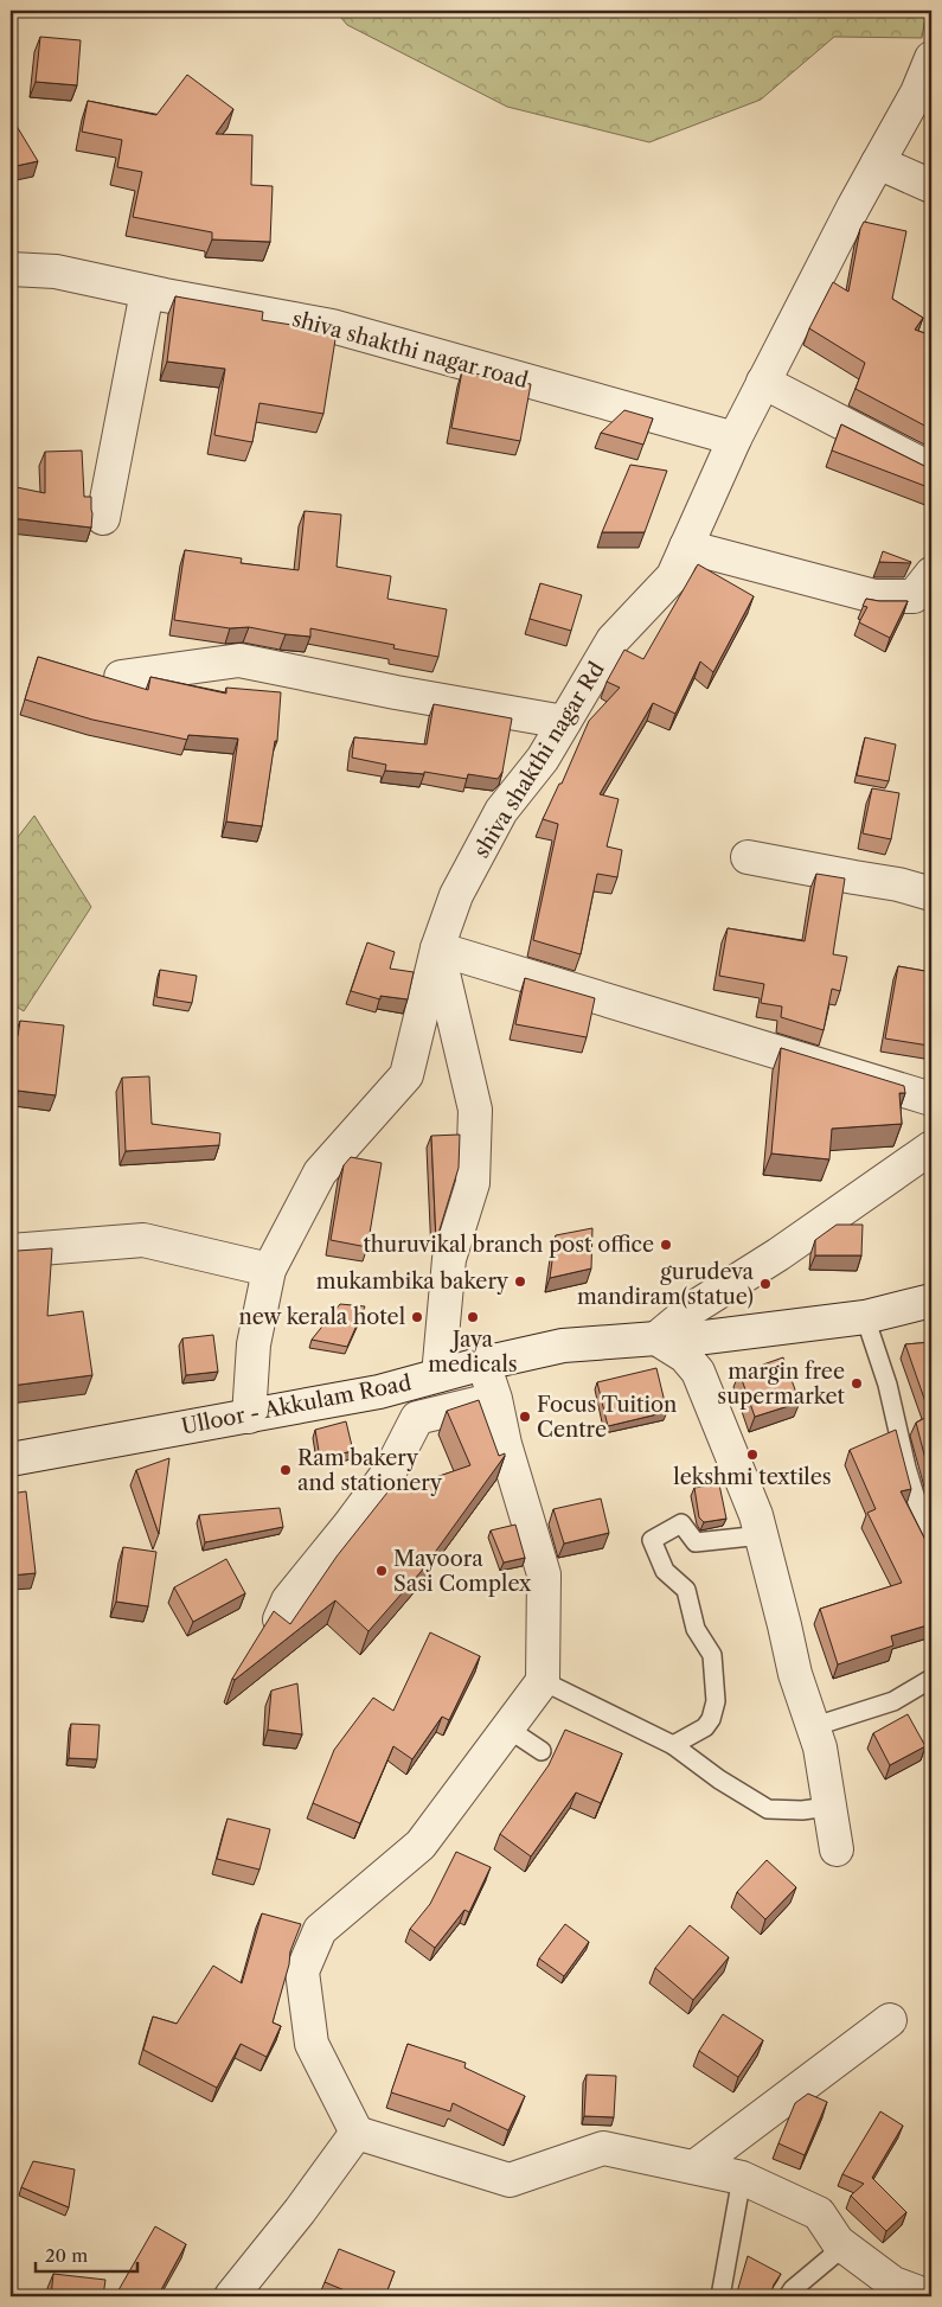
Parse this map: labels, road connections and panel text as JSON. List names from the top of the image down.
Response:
{
  "streets": {
    "street": ["shiva shakthi nagar road", "shiva shakthi nagar Rd", "Ulloor - Akkulam Road"]
  },
  "crossings": [
    ["shiva shakthi nagar road", "shiva shakthi nagar Rd"],
    ["shiva shakthi nagar Rd", "Ulloor - Akkulam Road"]
  ],
  "places": [
    "thuruvikal branch post office",
    "mukambika bakery",
    "gurudeva mandiram(statue)",
    "new kerala hotel",
    "Jaya medicals",
    "margin free supermarket",
    "Focus Tuition Centre",
    "lekshmi textiles",
    "Ram bakery and stationery",
    "Mayoora Sasi Complex"
  ],
  "scale_bar": "20 m"
}
